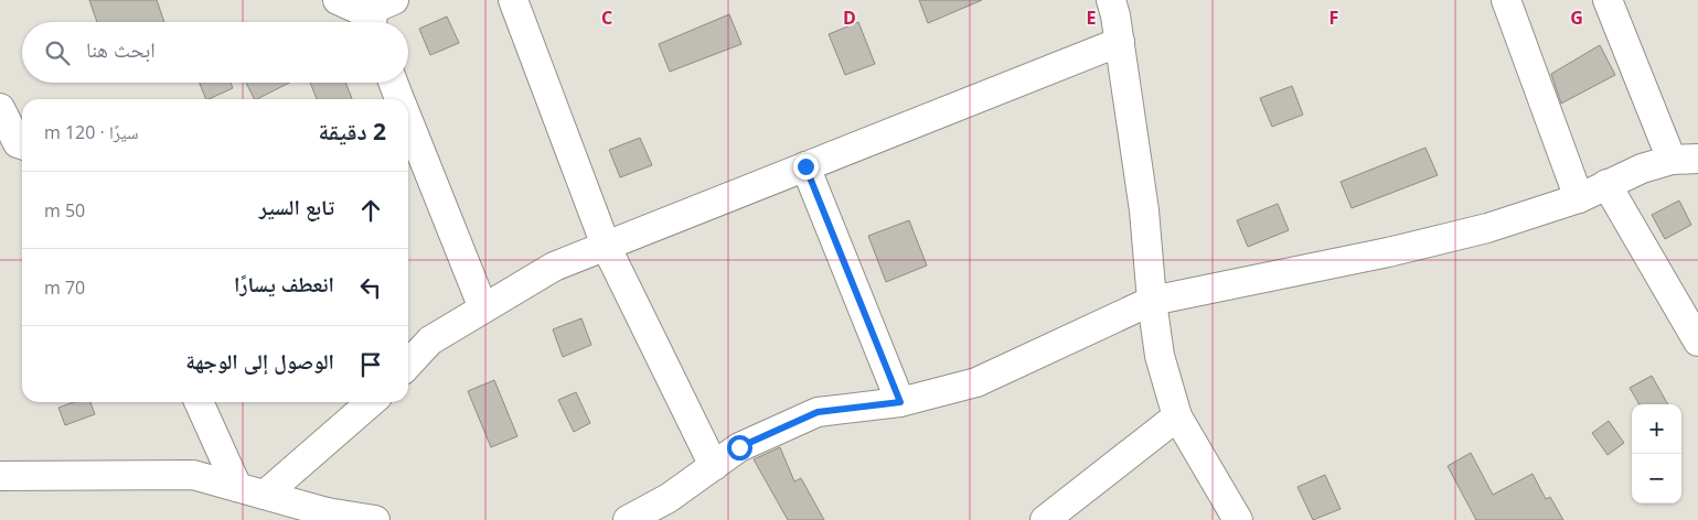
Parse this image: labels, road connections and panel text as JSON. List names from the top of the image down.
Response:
{
  "page": {
    "search": "ابحث هنا",
    "heading": ["2 دقيقة", "سيرًا · 120 m"],
    "list": [
      ["تابع السير", "50 m"],
      ["انعطف يسارًا", "70 m"],
      "الوصول إلى الوجهة"
    ],
    "map_buttons": ["+", "−"]
  },
  "grid": {
    "columns": [
      "C",
      "D",
      "E",
      "F",
      "G"
    ]
  }
}
